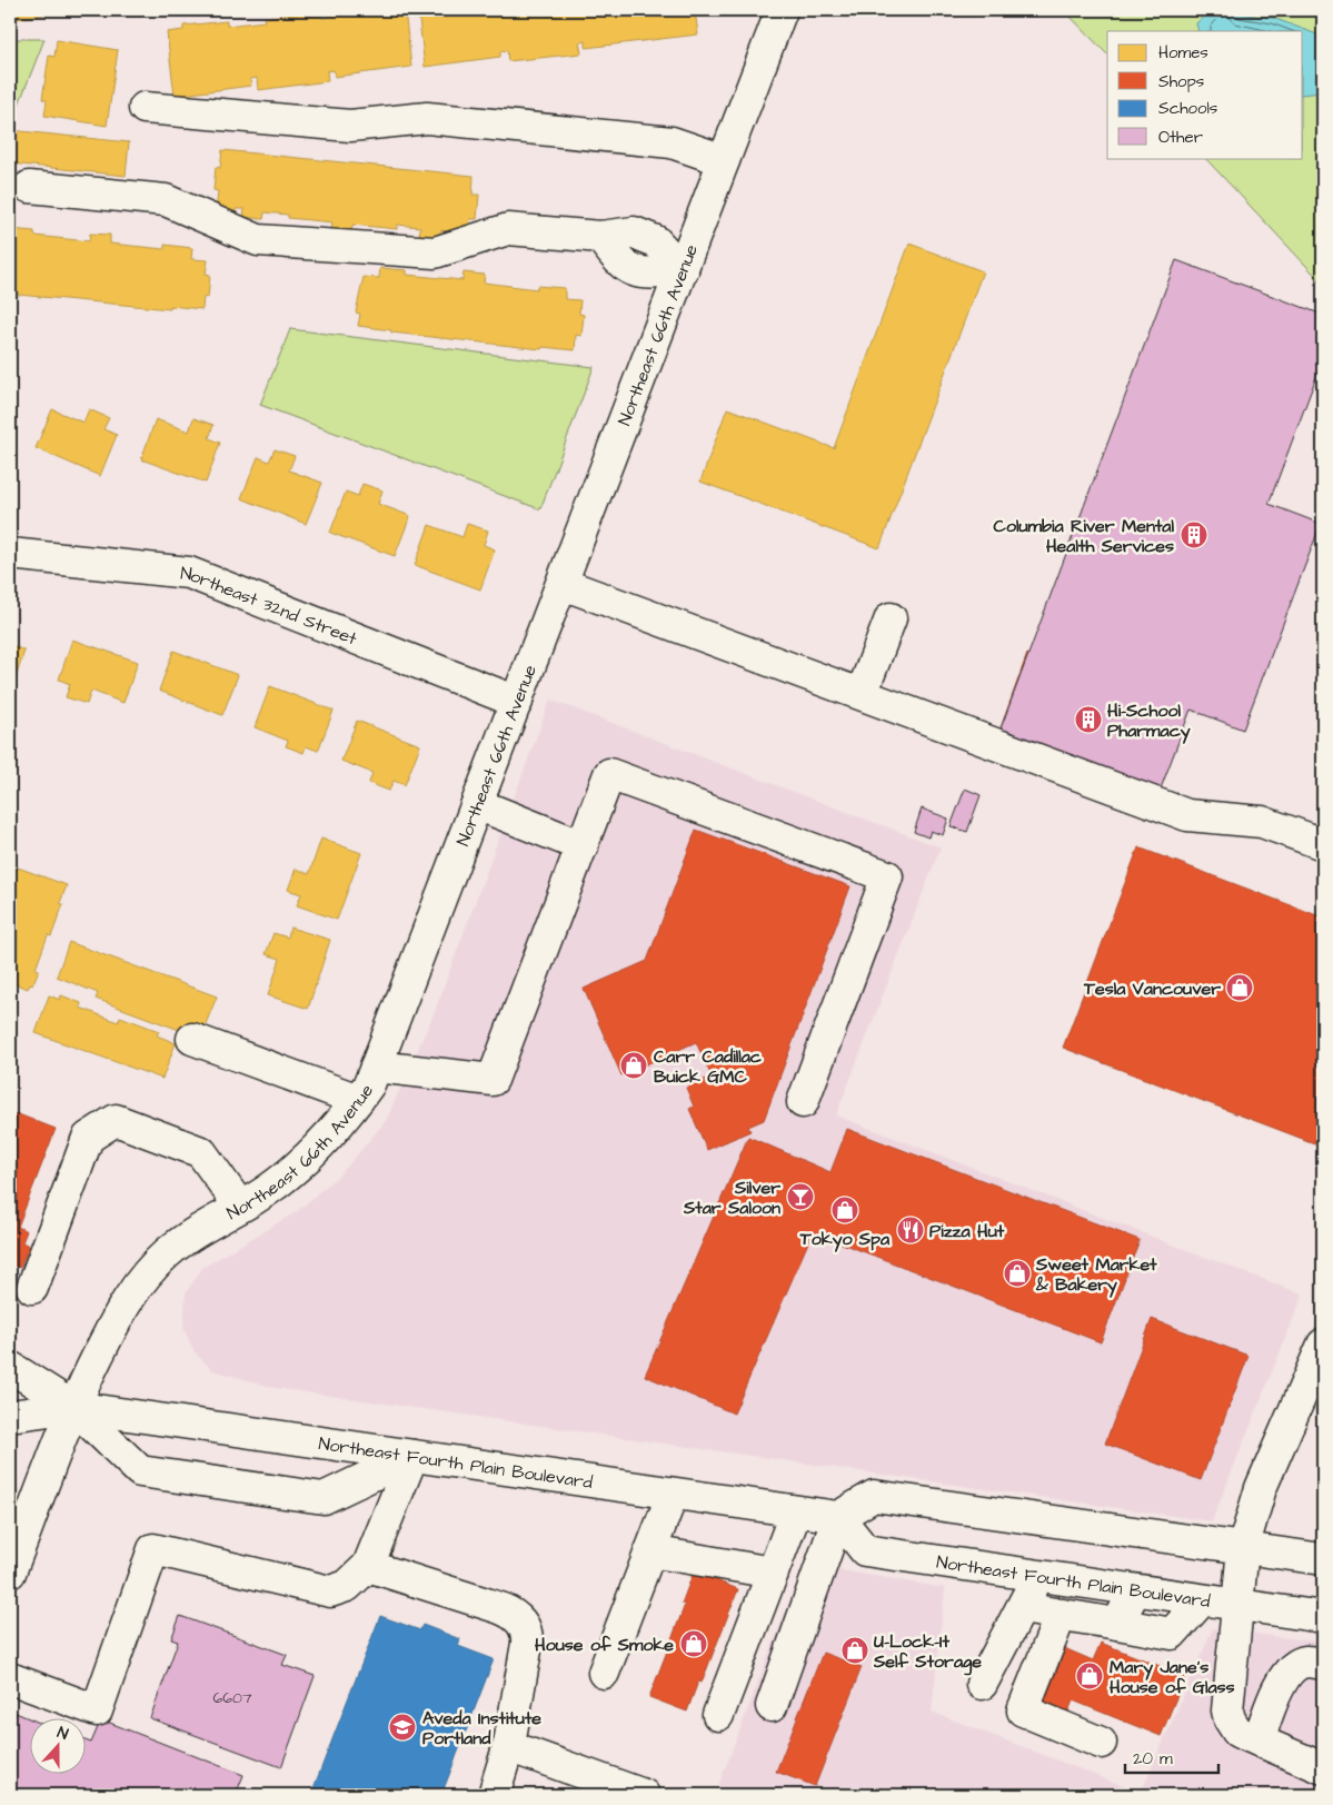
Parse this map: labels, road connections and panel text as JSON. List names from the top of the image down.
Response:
{
  "streets": {
    "street": ["Northeast 66th Avenue", "Northeast 32nd Street", "Northeast Fourth Plain Boulevard"]
  },
  "crossings": [
    ["Northeast 66th Avenue", "Northeast 32nd Street"],
    ["Northeast 66th Avenue", "Northeast Fourth Plain Boulevard"]
  ],
  "places": {
    "building": ["Columbia River Mental Health Services", "Hi-School Pharmacy"],
    "shop": [
      "Tesla Vancouver",
      "Carr Cadillac Buick GMC",
      "Tokyo Spa",
      "Sweet Market & Bakery",
      "House of Smoke",
      "U-Lock-It Self Storage",
      "Mary Jane's House of Glass"
    ],
    "bar": ["Silver Star Saloon"],
    "restaurant": ["Pizza Hut"],
    "school or university": ["Aveda Institute Portland"]
  },
  "house_numbers": ["6607"],
  "legend": [
    "Homes",
    "Shops",
    "Schools",
    "Other"
  ],
  "scale_bar": "20 m",
  "north": "top"
}
